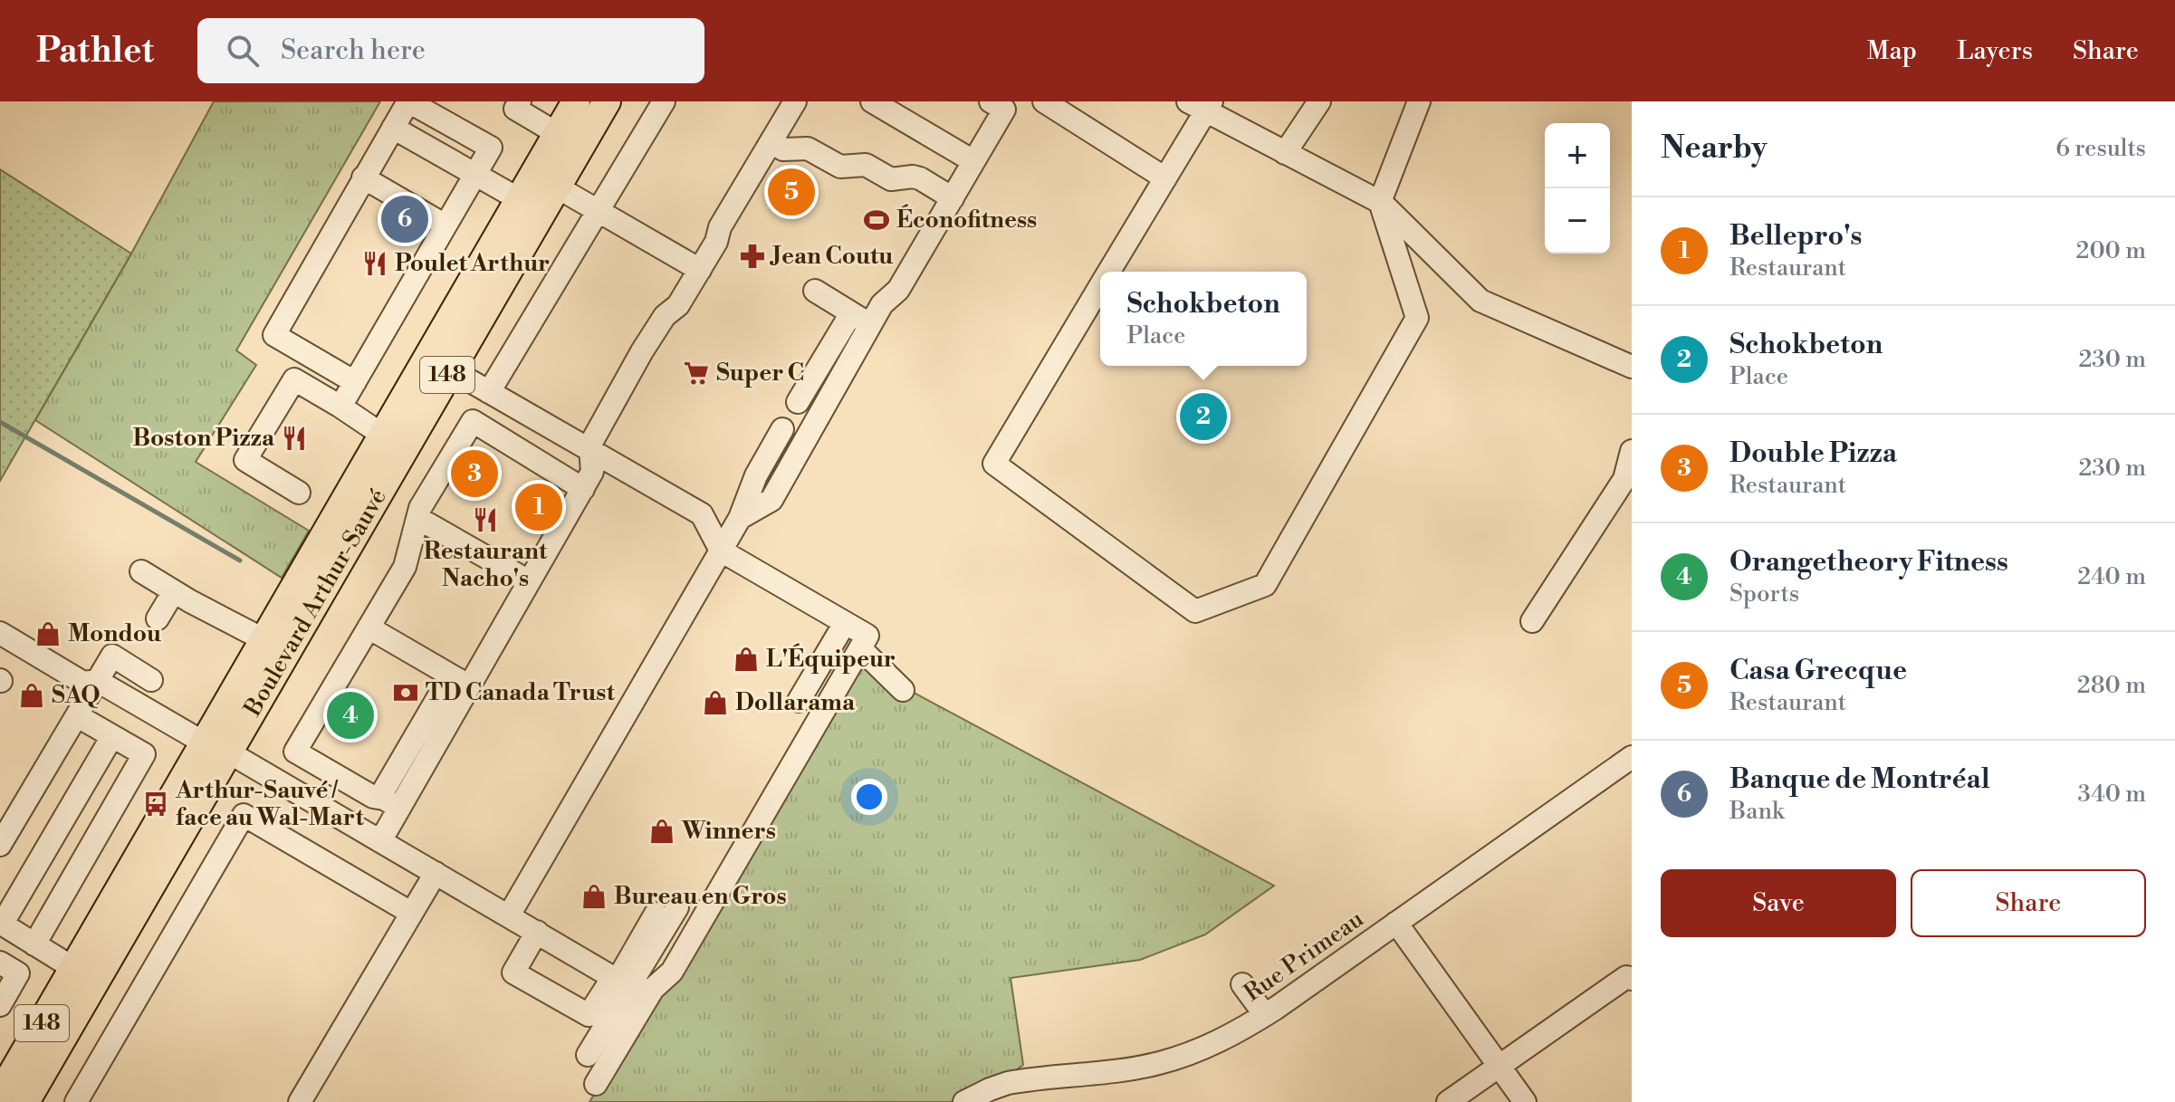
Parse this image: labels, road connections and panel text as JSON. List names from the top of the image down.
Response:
{
  "streets": {
    "main road": ["148", "Boulevard Arthur-Sauvé"],
    "street": ["Rue Primeau"]
  },
  "places": {
    "sports": ["Éconofitness"],
    "pharmacy": ["Jean Coutu"],
    "restaurant": ["Poulet Arthur", "Boston Pizza", "Restaurant Nacho's"],
    "supermarket": ["Super C"],
    "shop": [
      "Mondou",
      "L'Équipeur",
      "SAQ",
      "Dollarama",
      "Winners",
      "Bureau en Gros"
    ],
    "bank": ["TD Canada Trust"],
    "bus stop": ["Arthur-Sauvé / face au Wal-Mart"]
  },
  "page": {
    "header": "Pathlet",
    "search": "Search here",
    "nav": ["Map", "Layers", "Share"],
    "heading": ["Nearby", "6 results"],
    "map_buttons": ["+", "−"],
    "pins": [
      "5",
      "6",
      "2",
      "3",
      "1",
      "4"
    ],
    "list": [
      {
        "mark": "1",
        "name": "Bellepro's",
        "note": "Restaurant",
        "value": "200 m"
      },
      {
        "mark": "2",
        "name": "Schokbeton",
        "note": "Place",
        "value": "230 m"
      },
      {
        "mark": "3",
        "name": "Double Pizza",
        "note": "Restaurant",
        "value": "230 m"
      },
      {
        "mark": "4",
        "name": "Orangetheory Fitness",
        "note": "Sports",
        "value": "240 m"
      },
      {
        "mark": "5",
        "name": "Casa Grecque",
        "note": "Restaurant",
        "value": "280 m"
      },
      {
        "mark": "6",
        "name": "Banque de Montréal",
        "note": "Bank",
        "value": "340 m"
      }
    ],
    "popup": ["Schokbeton", "Place"],
    "buttons": ["Save", "Share"]
  }
}
